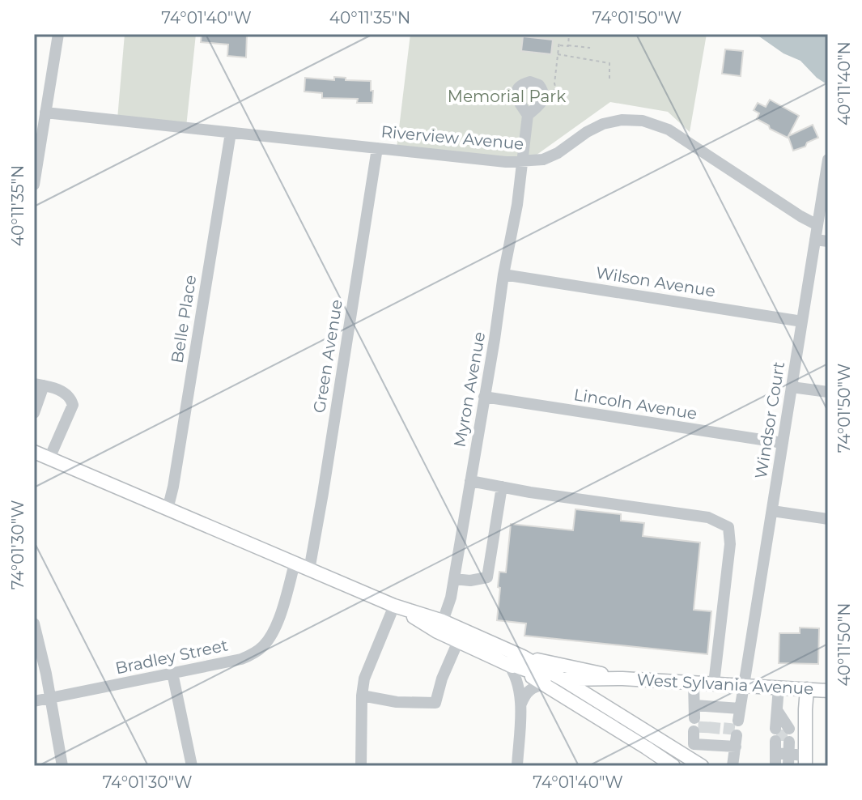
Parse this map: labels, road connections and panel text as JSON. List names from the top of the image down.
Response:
{
  "streets": {
    "main road": ["West Sylvania Avenue"],
    "street": [
      "Riverview Avenue",
      "Wilson Avenue",
      "Belle Place",
      "Green Avenue",
      "Myron Avenue",
      "Lincoln Avenue",
      "Windsor Court",
      "Bradley Street"
    ]
  },
  "crossings": [
    ["Riverview Avenue", "Belle Place"],
    ["Riverview Avenue", "Green Avenue"],
    ["Riverview Avenue", "Myron Avenue"],
    ["Riverview Avenue", "Windsor Court"],
    ["Wilson Avenue", "Myron Avenue"],
    ["Wilson Avenue", "Windsor Court"],
    ["Myron Avenue", "Lincoln Avenue"],
    ["Lincoln Avenue", "Windsor Court"],
    ["Windsor Court", "West Sylvania Avenue"]
  ],
  "parks": ["Memorial Park"],
  "coordinates": [
    "74°01'40\"W",
    "40°11'35\"N",
    "74°01'50\"W",
    "40°11'40\"N",
    "74°01'30\"W",
    "40°11'50\"N"
  ]
}
